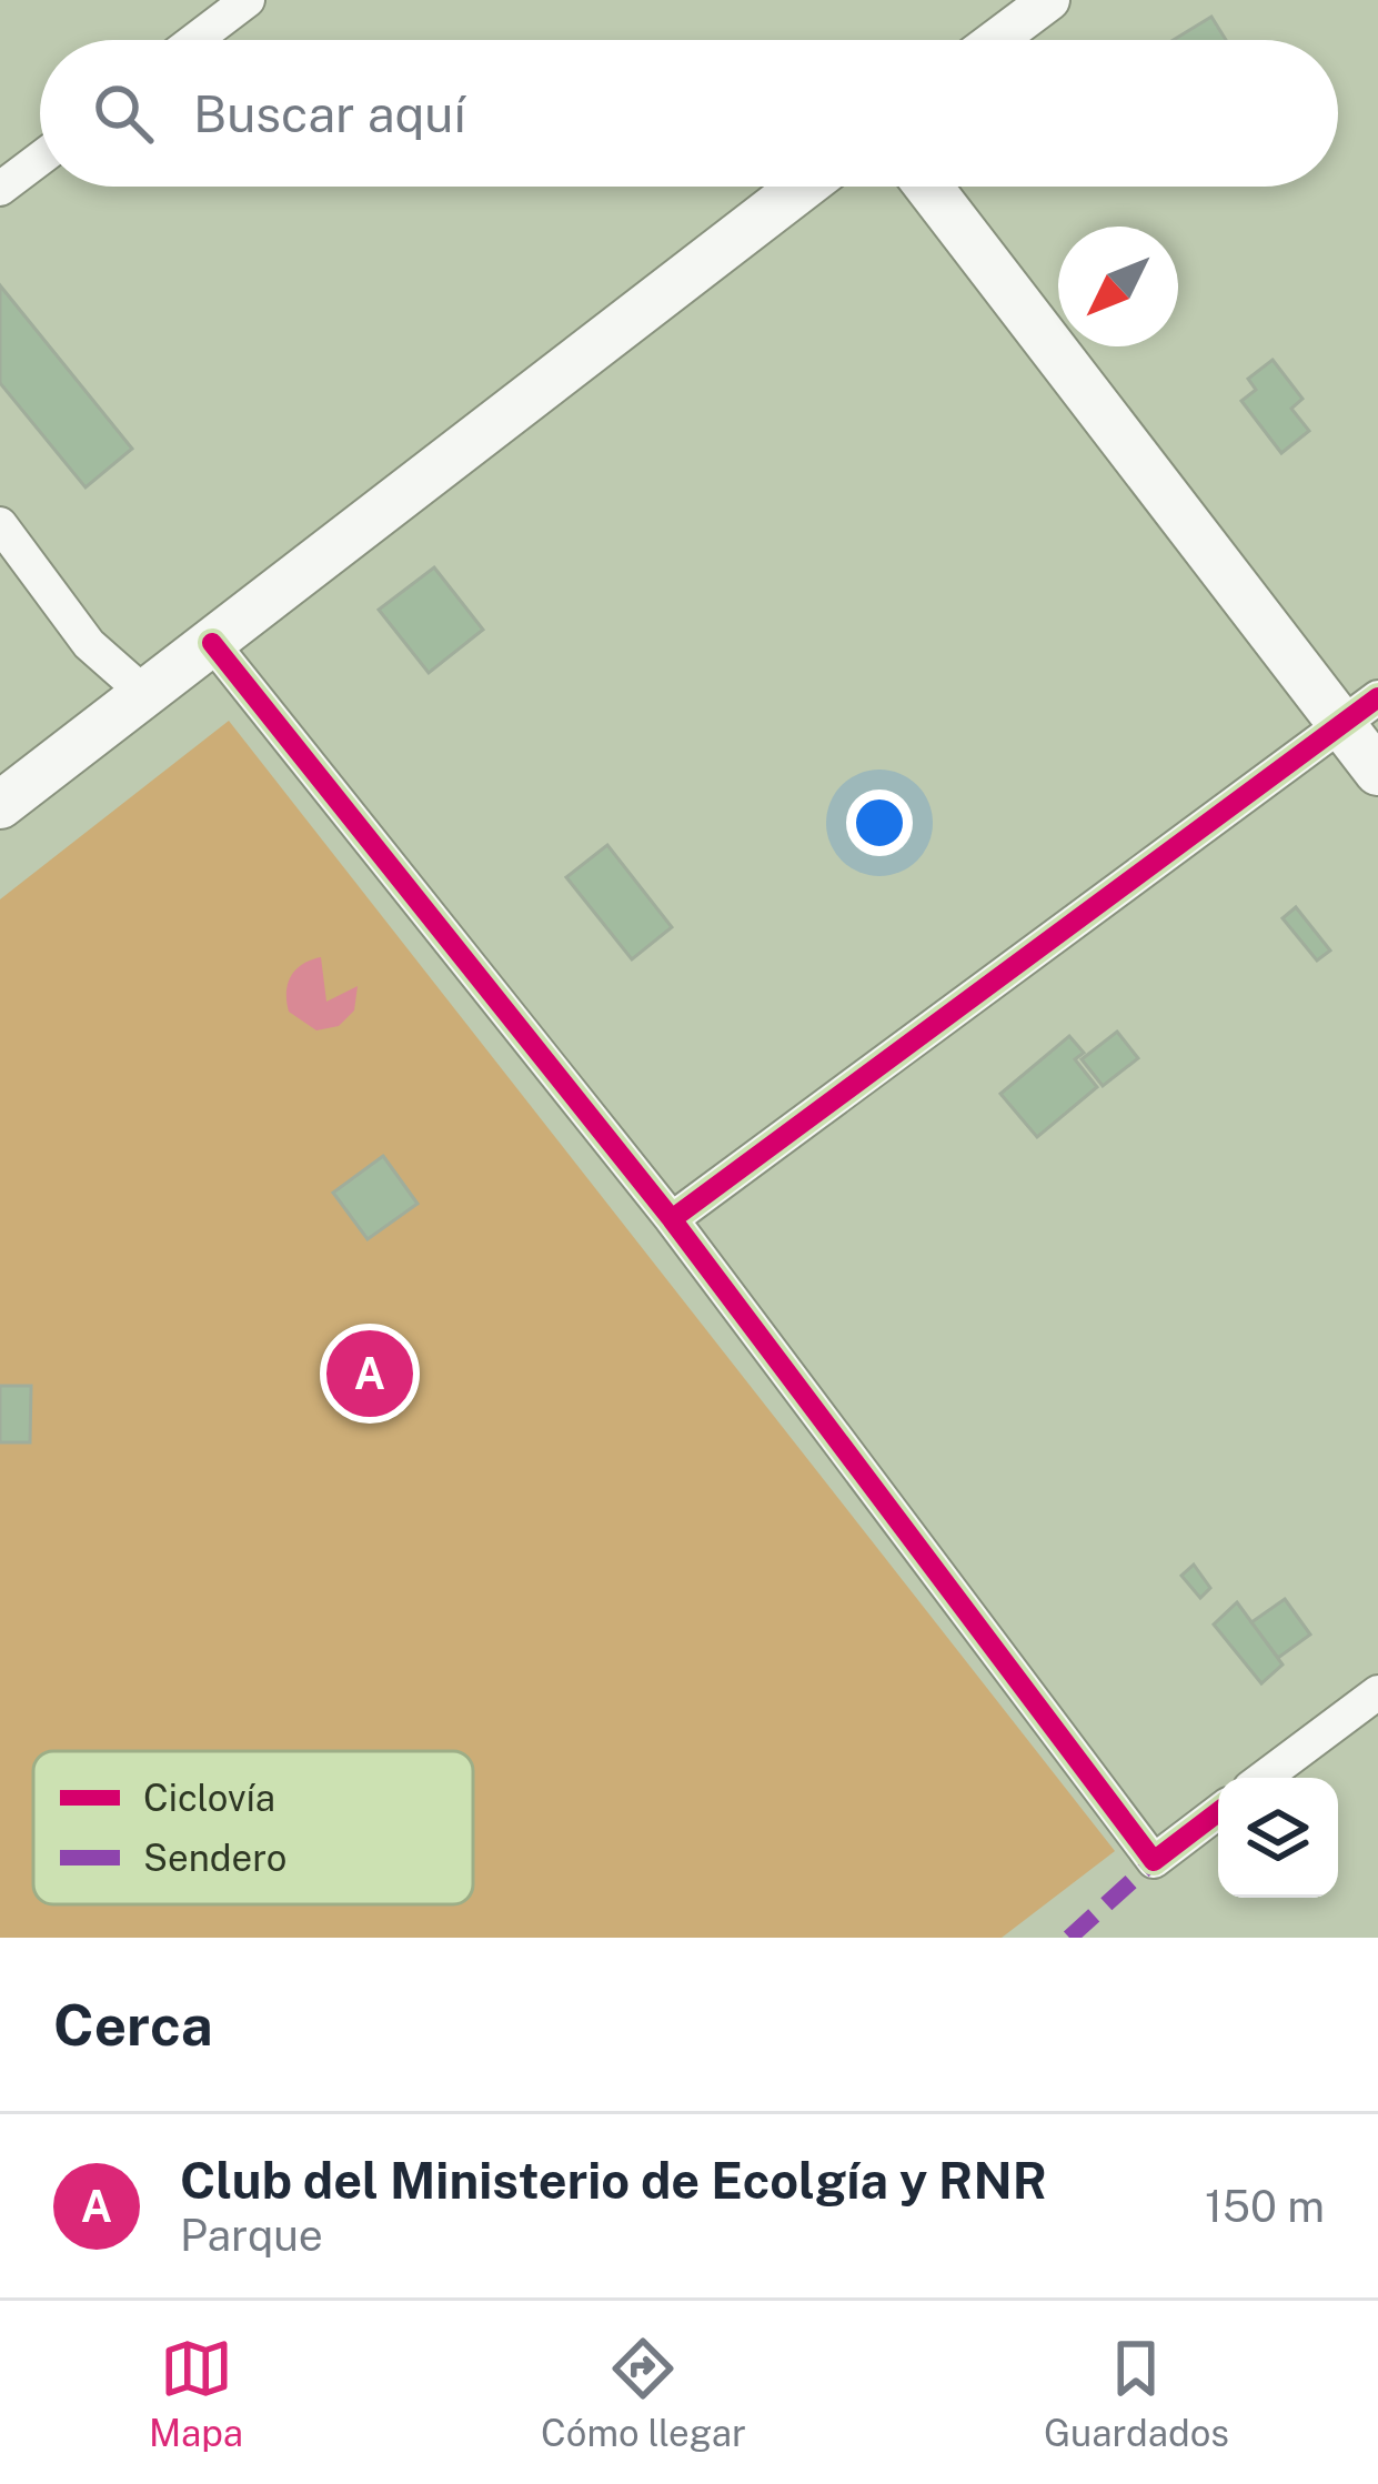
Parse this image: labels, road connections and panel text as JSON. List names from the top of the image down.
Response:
{
  "legend": ["Ciclovía", "Sendero"],
  "north": "bottom left",
  "page": {
    "search": "Buscar aquí",
    "pins": "A",
    "heading": "Cerca",
    "list": [
      {
        "mark": "A",
        "name": "Club del Ministerio de Ecolgía y RNR",
        "note": "Parque",
        "value": "150 m"
      }
    ],
    "nav": ["Mapa", "Cómo llegar", "Guardados"]
  }
}
